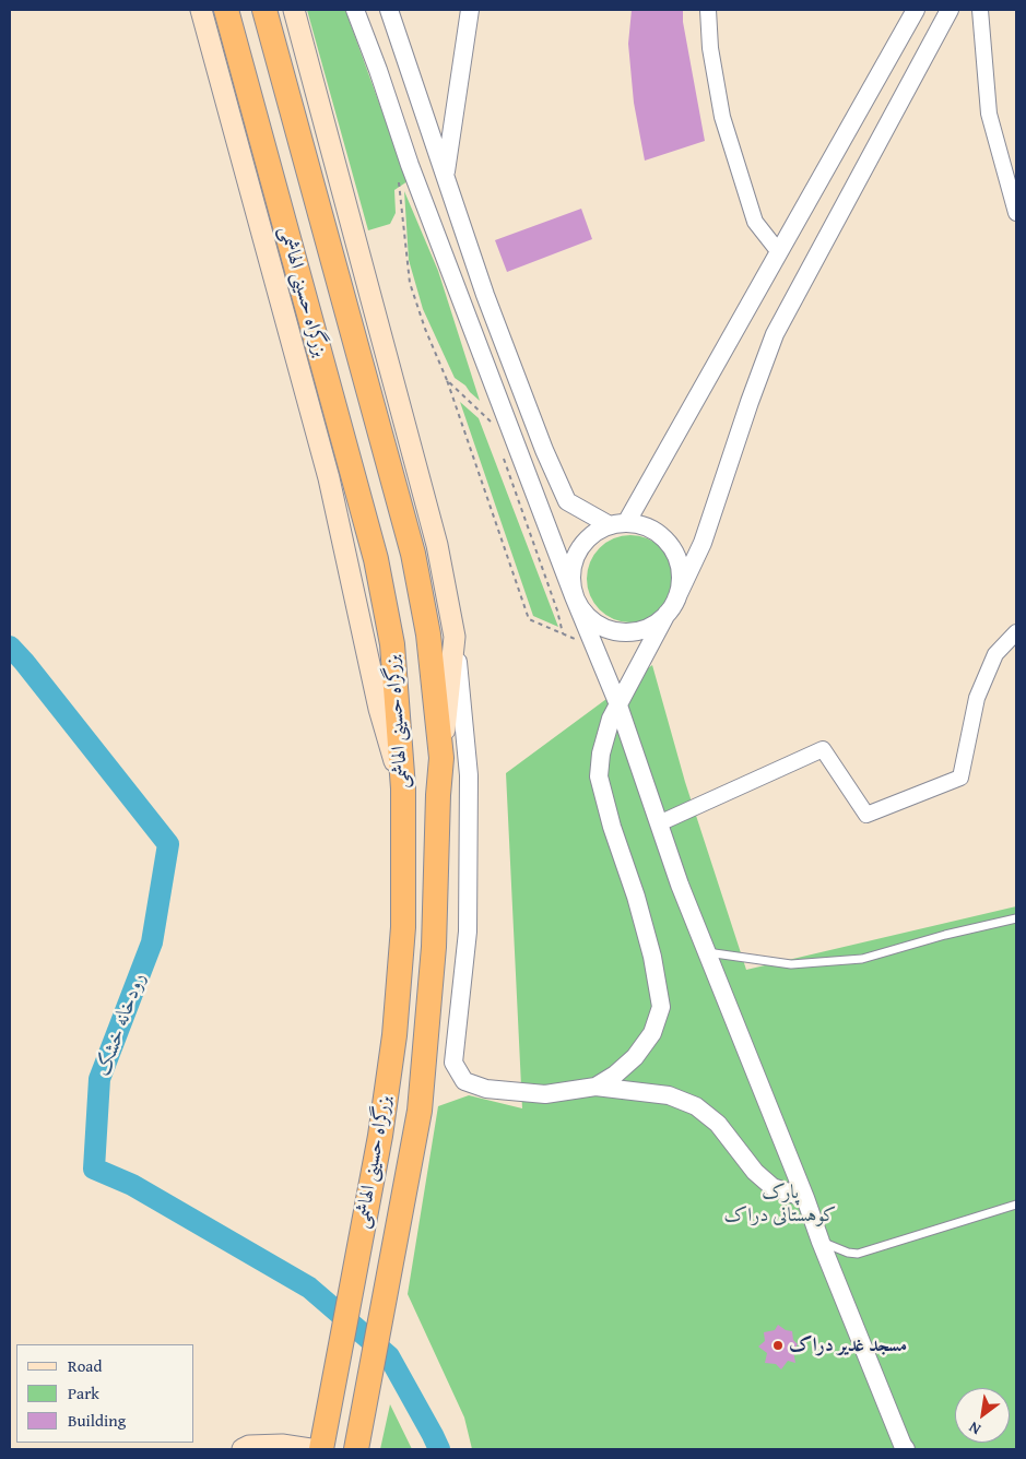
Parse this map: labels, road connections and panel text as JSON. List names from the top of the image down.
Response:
{
  "streets": {
    "highway": ["بزرگراه حسینی الهاشمی"]
  },
  "water": ["رودخانه خشک"],
  "parks": ["پارک کوهستانی دراک"],
  "places": ["مسجد غدیر دراک"],
  "legend": ["Road", "Park", "Building"],
  "north": "bottom left"
}
